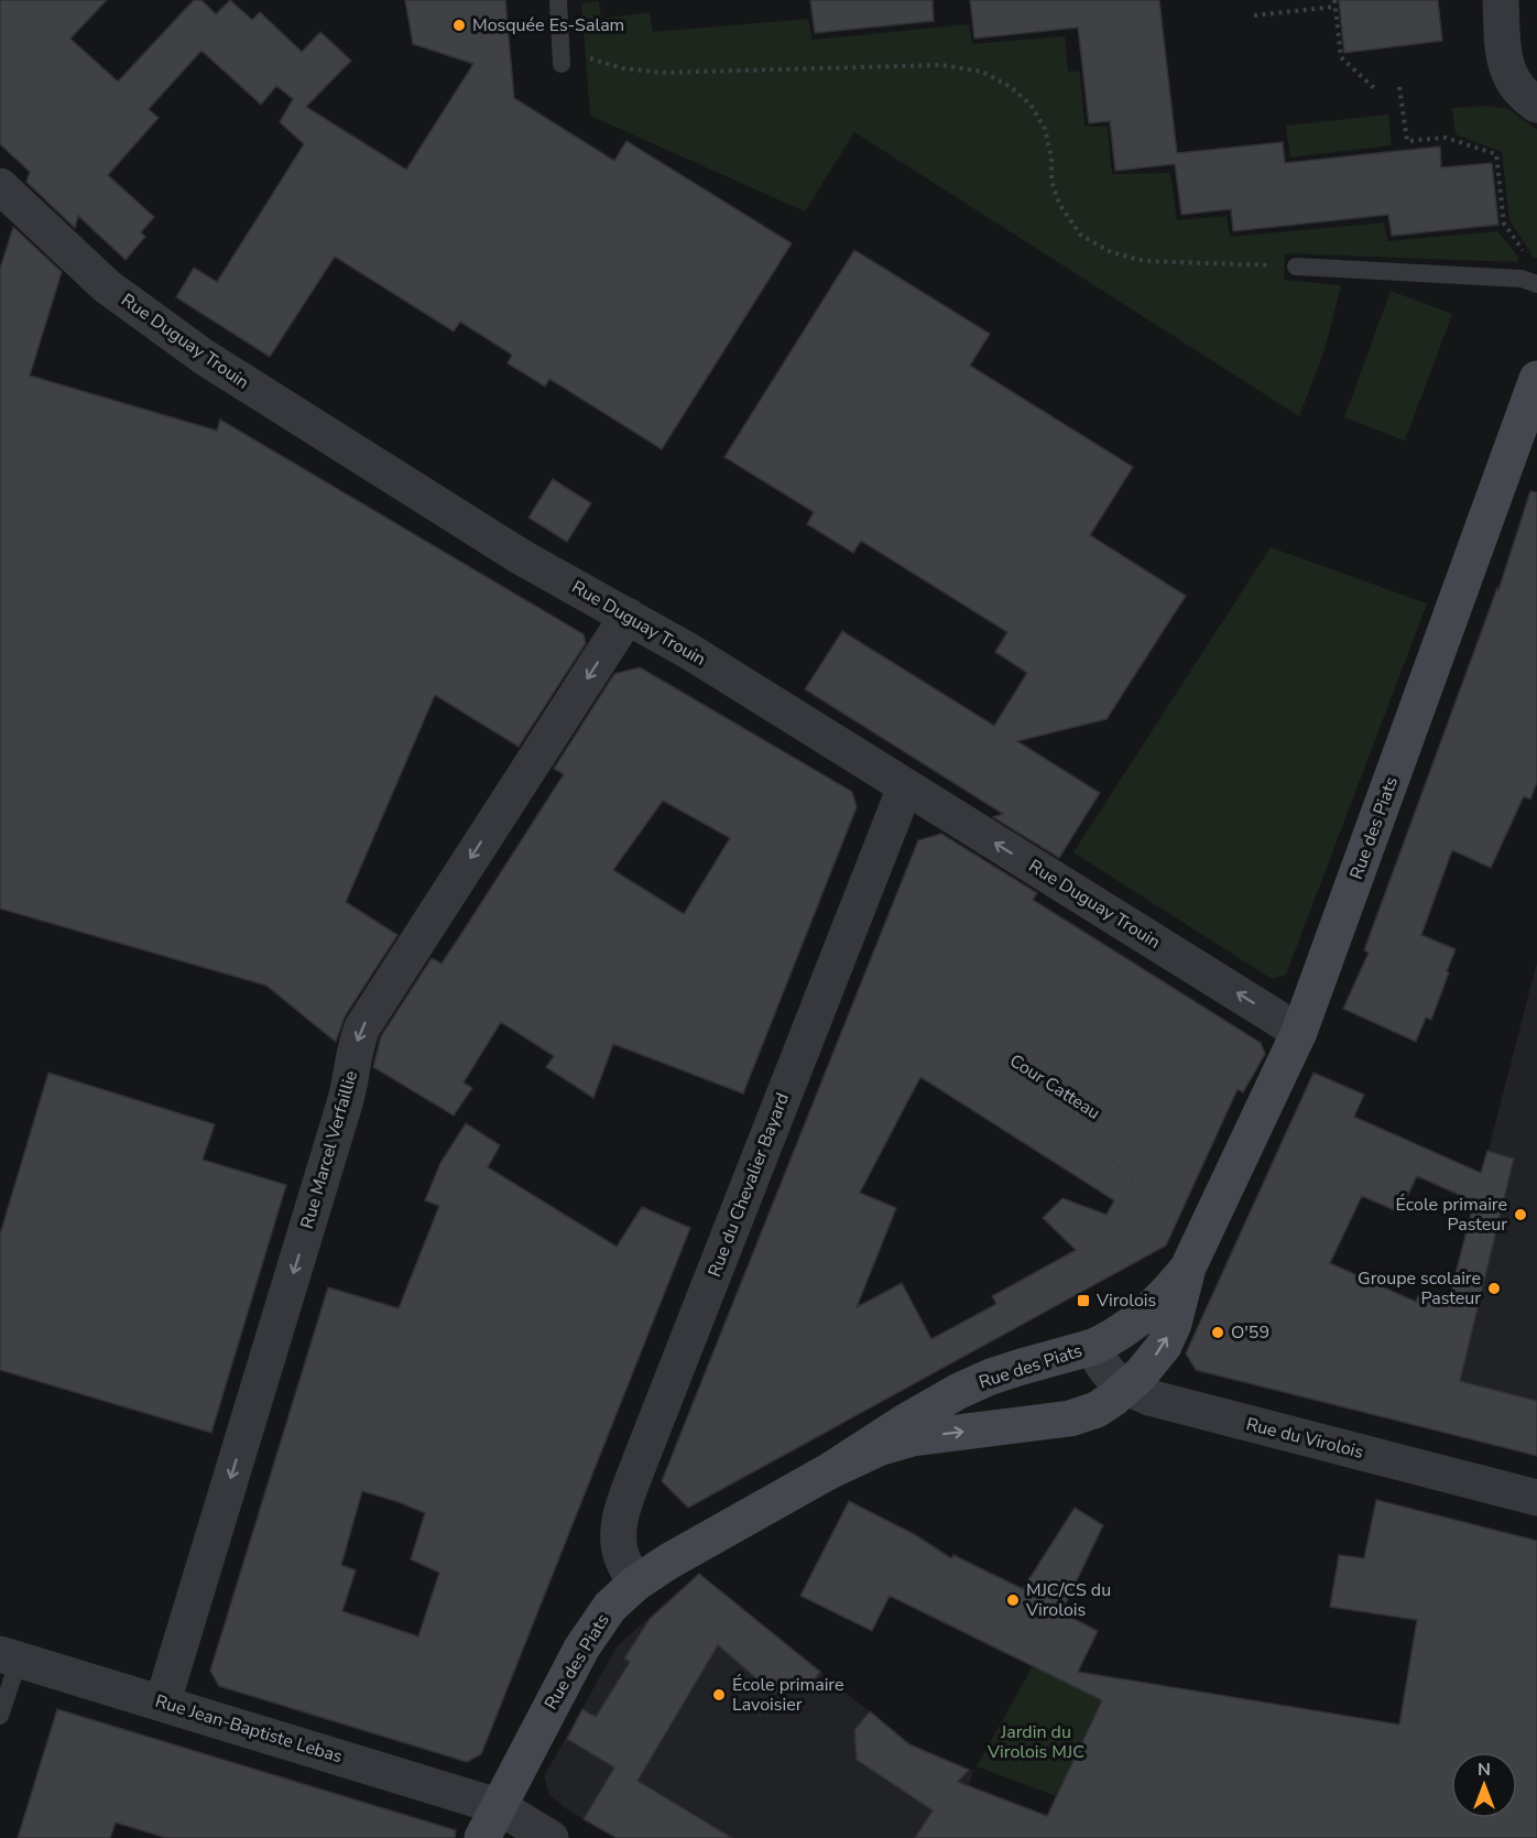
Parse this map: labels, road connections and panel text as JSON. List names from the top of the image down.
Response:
{
  "streets": {
    "street": [
      "Rue Duguay Trouin",
      "Rue des Piats",
      "Rue Marcel Verfaillie",
      "Rue du Chevalier Bayard",
      "Rue du Virolois",
      "Rue Jean-Baptiste Lebas"
    ],
    "path": ["Cour Catteau"]
  },
  "crossings": [
    ["Rue Duguay Trouin", "Rue des Piats"],
    ["Rue Duguay Trouin", "Rue Marcel Verfaillie"],
    ["Rue Duguay Trouin", "Rue du Chevalier Bayard"],
    ["Rue des Piats", "Rue du Chevalier Bayard"],
    ["Rue des Piats", "Rue du Virolois"],
    ["Rue des Piats", "Rue Jean-Baptiste Lebas"],
    ["Rue Marcel Verfaillie", "Rue Jean-Baptiste Lebas"]
  ],
  "one_way": ["Rue Marcel Verfaillie"],
  "parks": ["Jardin du Virolois MJC"],
  "places": {
    "other": [
      "Mosquée Es-Salam",
      "École primaire Pasteur",
      "Groupe scolaire Pasteur",
      "O'59",
      "MJC/CS du Virolois",
      "École primaire Lavoisier"
    ],
    "transit": ["Virolois"]
  },
  "north": "top"
}
